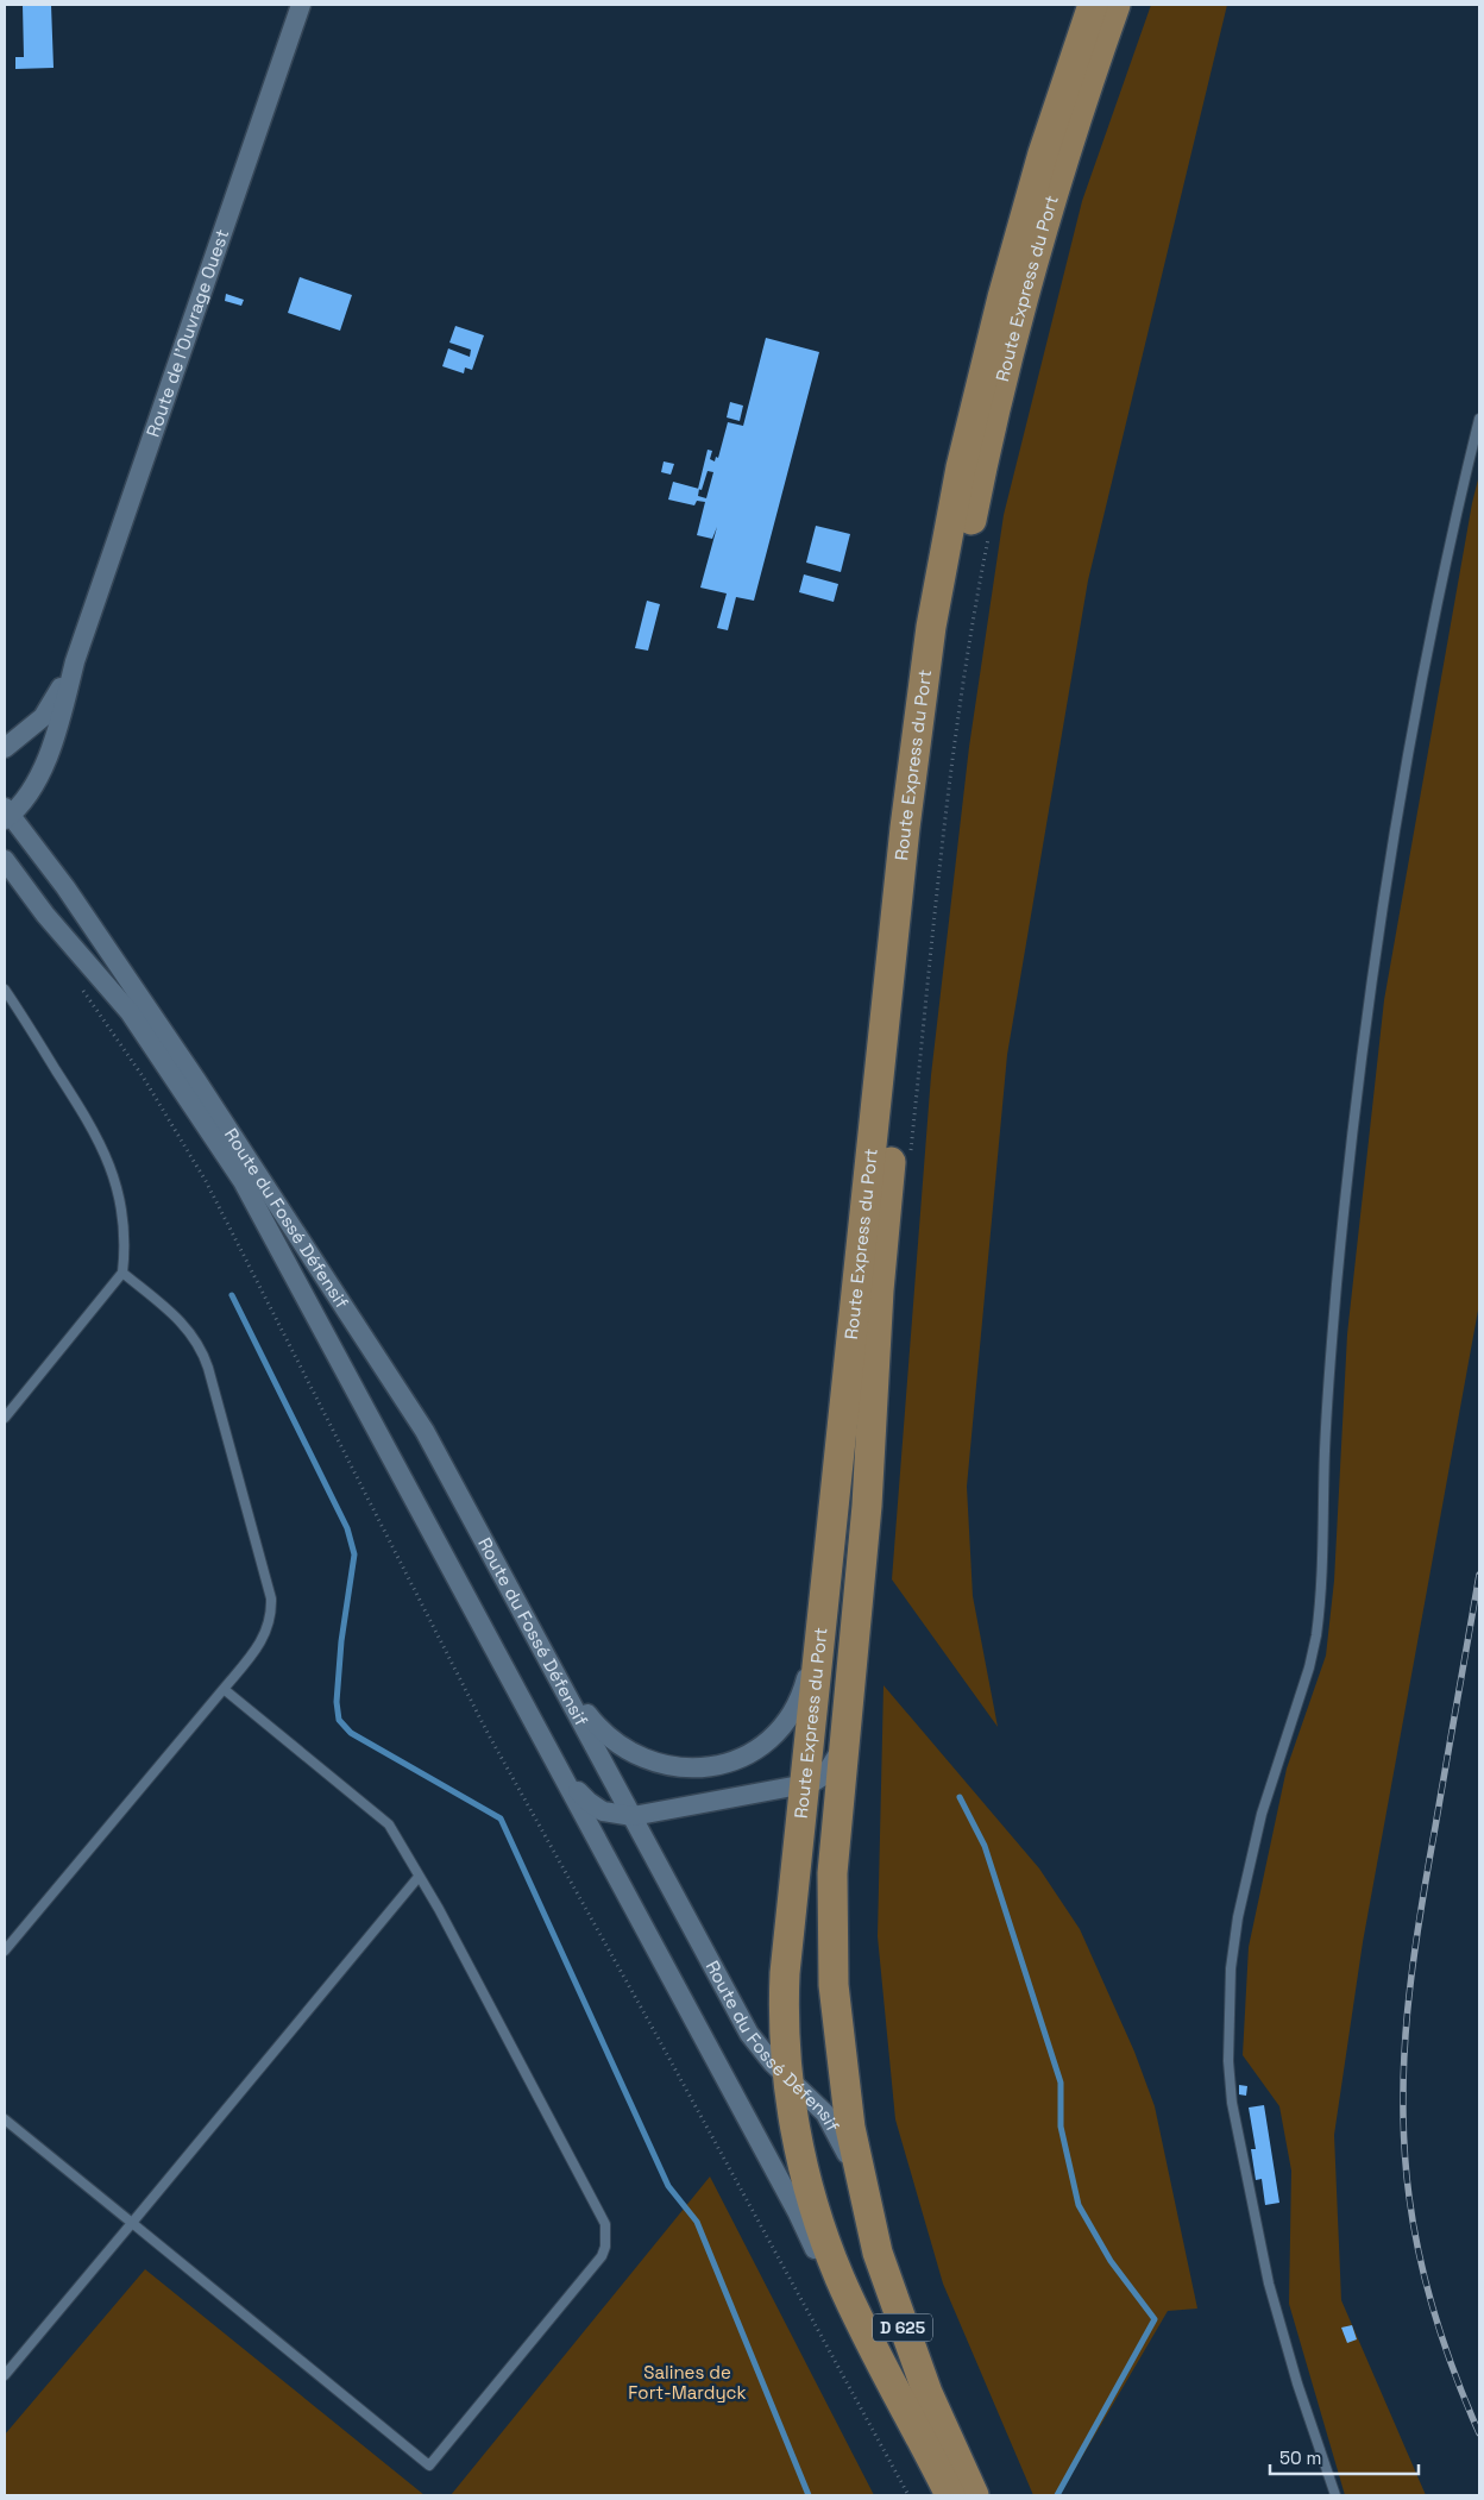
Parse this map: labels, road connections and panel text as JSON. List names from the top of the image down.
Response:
{
  "streets": {
    "main road": ["Route Express du Port", "Route du Fossé Défensif", "D 625"],
    "street": ["Route de l'Ouvrage Ouest"]
  },
  "crossings": [
    ["Route Express du Port", "Route du Fossé Défensif"],
    ["Route de l'Ouvrage Ouest", "Route du Fossé Défensif"]
  ],
  "parks": ["Salines de Fort-Mardyck"],
  "scale_bar": "50 m"
}
